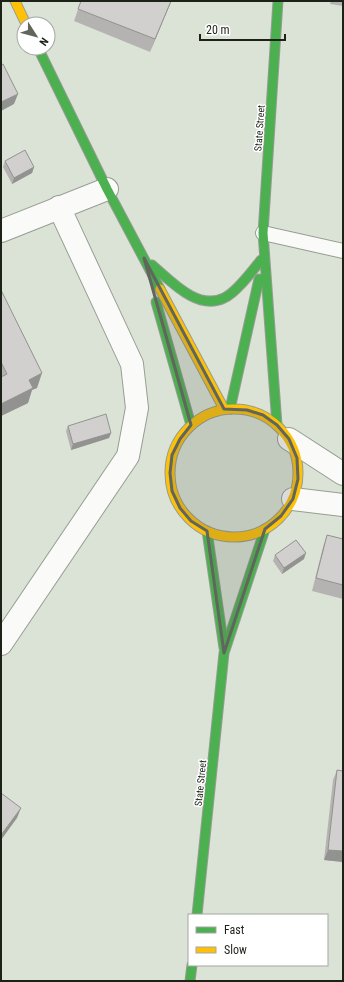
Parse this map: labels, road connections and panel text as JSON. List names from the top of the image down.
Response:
{
  "streets": {
    "street": ["State Street"]
  },
  "legend": ["Fast", "Slow"],
  "scale_bar": "20 m",
  "north": "bottom right"
}
